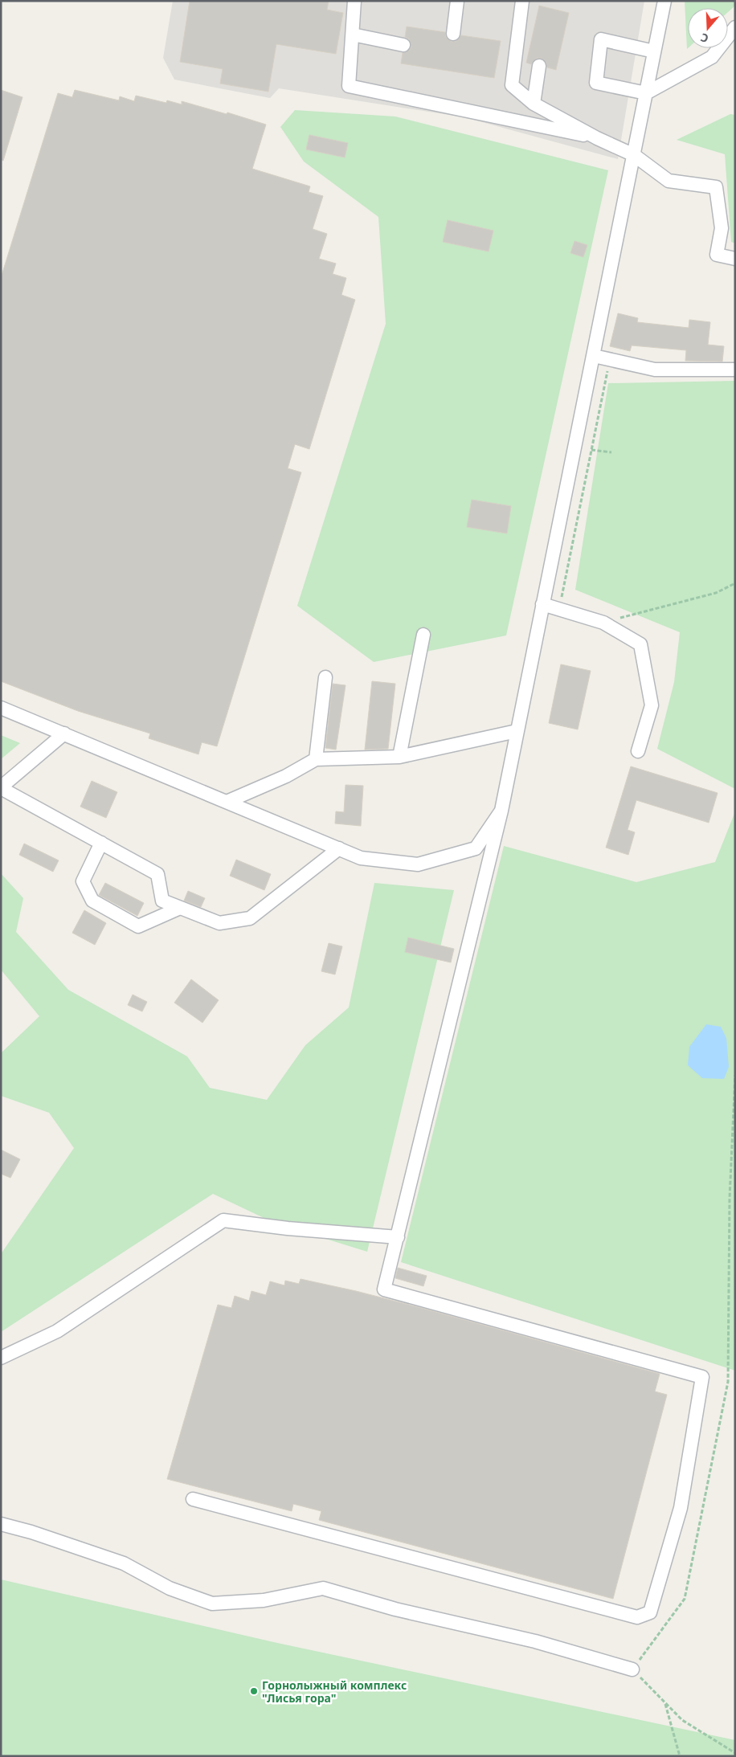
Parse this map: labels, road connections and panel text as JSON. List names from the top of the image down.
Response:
{
  "places": ["Горнолыжный комплекс \"Лисья гора\""],
  "north": "bottom"
}
